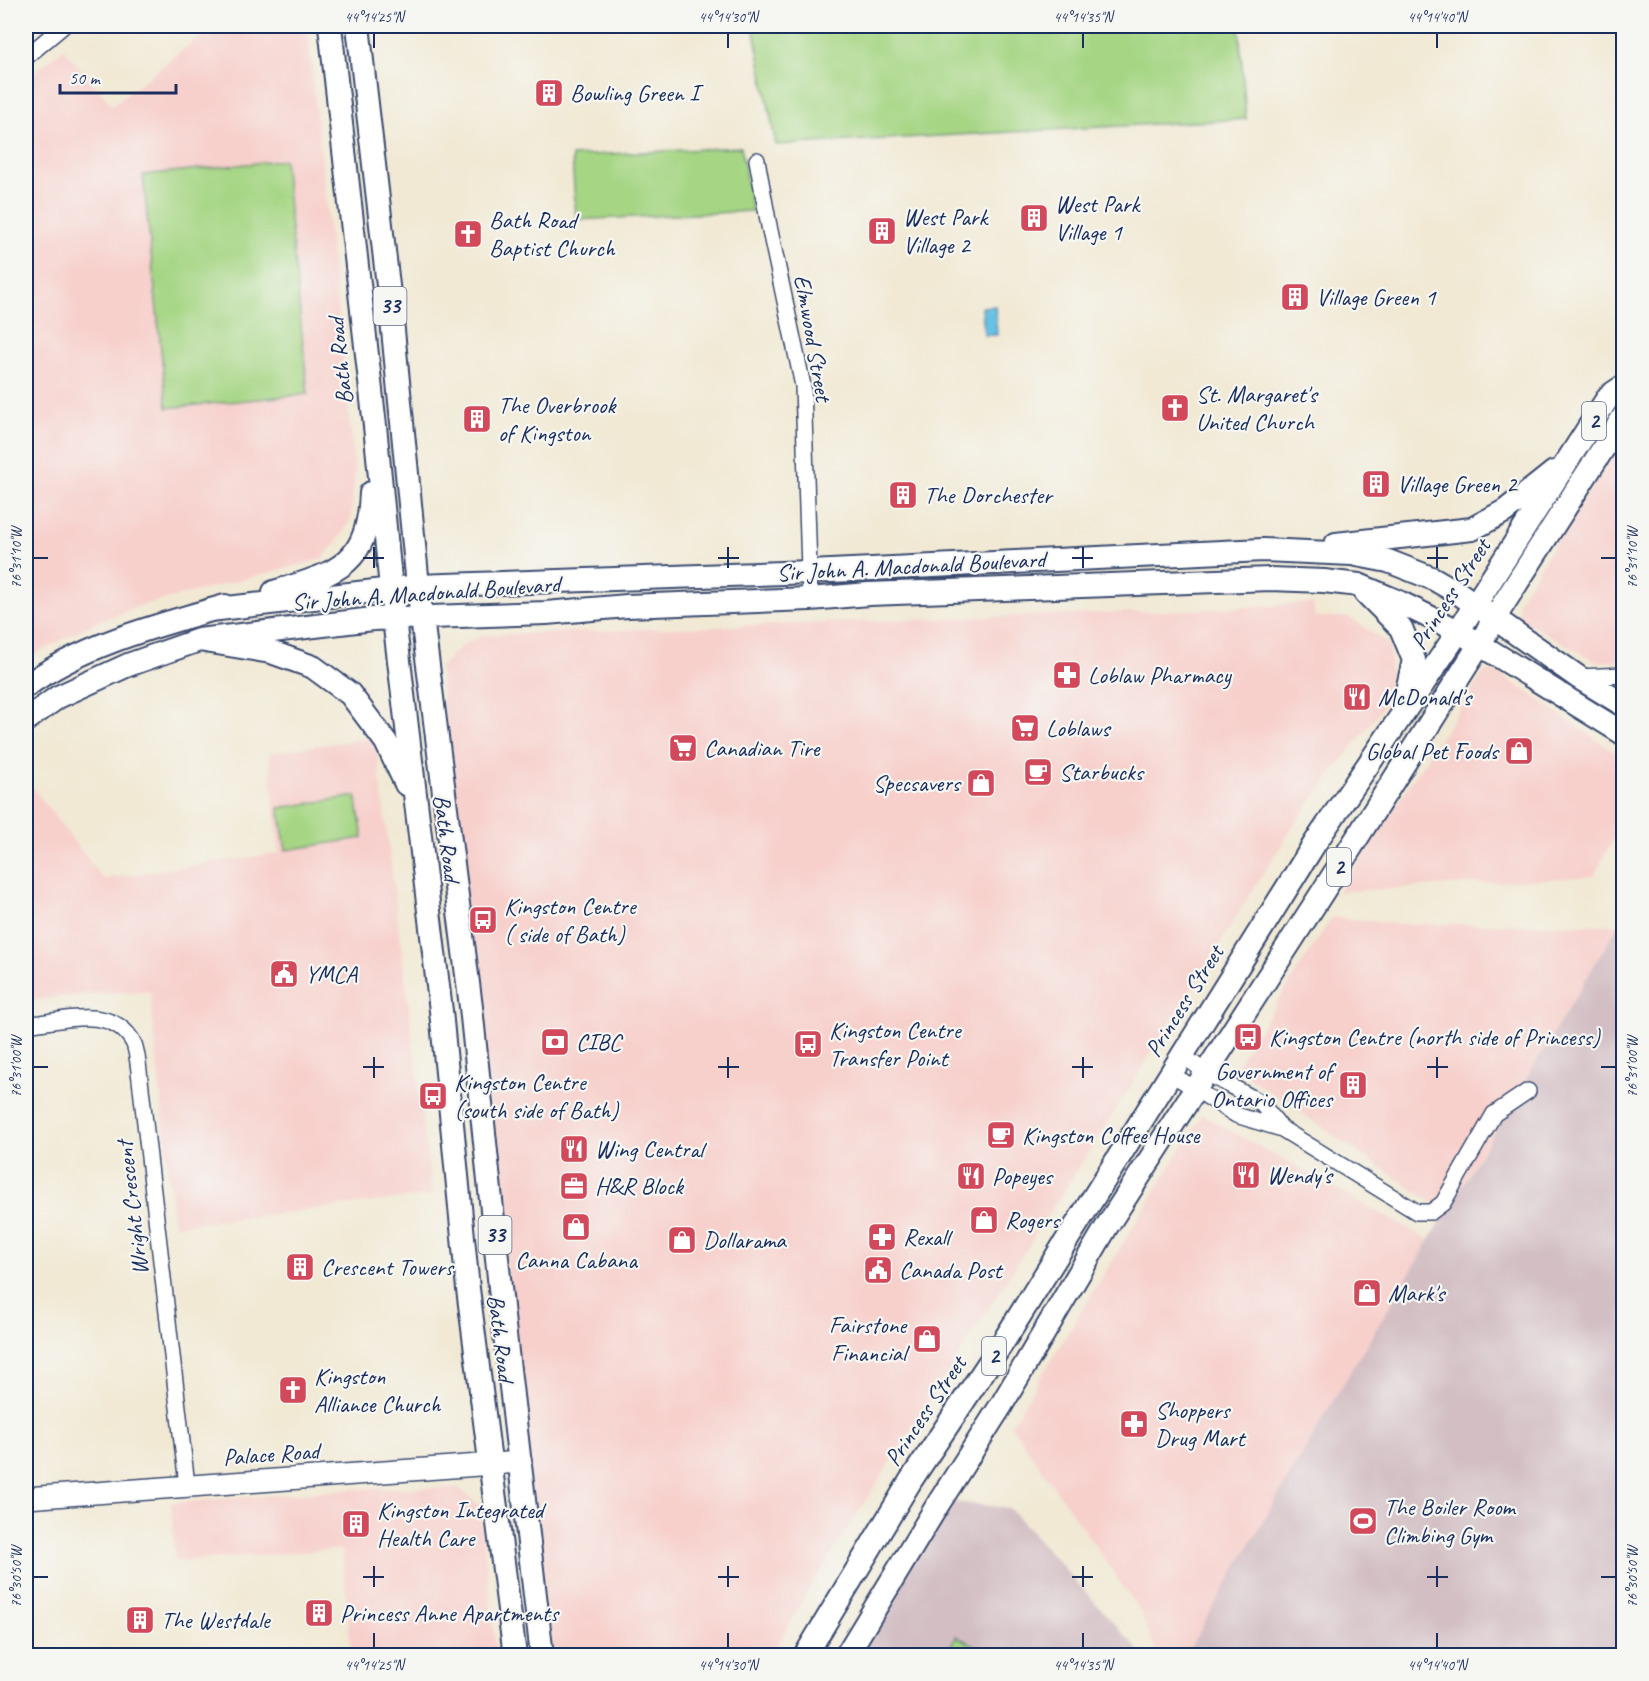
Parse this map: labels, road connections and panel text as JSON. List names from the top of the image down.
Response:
{
  "streets": {
    "main road": [
      "33",
      "Bath Road",
      "2",
      "Sir John A. Macdonald Boulevard",
      "Princess Street"
    ],
    "street": ["Elmwood Street", "Wright Crescent", "Palace Road"]
  },
  "crossings": [
    ["Elmwood Street", "Sir John A. Macdonald Boulevard"],
    ["Bath Road", "Sir John A. Macdonald Boulevard"],
    ["Bath Road", "Palace Road"],
    ["Sir John A. Macdonald Boulevard", "Princess Street"],
    ["Wright Crescent", "Palace Road"]
  ],
  "places": {
    "building": [
      "Bowling Green I",
      "West Park Village 1",
      "West Park Village 2",
      "Village Green 1",
      "The Overbrook of Kingston",
      "Village Green 2",
      "The Dorchester",
      "Government of Ontario Offices",
      "Crescent Towers",
      "Kingston Integrated Health Care",
      "Princess Anne Apartments",
      "The Westdale"
    ],
    "church": ["Bath Road Baptist Church", "St. Margaret's United Church", "Kingston Alliance Church"],
    "pharmacy": ["Loblaw Pharmacy", "Rexall", "Shoppers Drug Mart"],
    "restaurant": [
      "McDonald's",
      "Wing Central",
      "Wendy's",
      "Popeyes"
    ],
    "supermarket": ["Loblaws", "Canadian Tire"],
    "shop": [
      "Global Pet Foods",
      "Specsavers",
      "Rogers",
      "Canna Cabana",
      "Dollarama",
      "Mark's",
      "Fairstone Financial"
    ],
    "cafe": ["Starbucks", "Kingston Coffee House"],
    "bus stop": [
      "Kingston Centre ( side of Bath)",
      "Kingston Centre (north side of Princess)",
      "Kingston Centre Transfer Point",
      "Kingston Centre (south side of Bath)"
    ],
    "public building": ["YMCA", "Canada Post"],
    "bank": ["CIBC"],
    "office": ["H&R Block"],
    "sports": ["The Boiler Room Climbing Gym"]
  },
  "scale_bar": "50 m",
  "coordinates": [
    "44°14'25\"N",
    "44°14'30\"N",
    "44°14'35\"N",
    "44°14'40\"N",
    "76°31'10\"W",
    "76°31'00\"W",
    "76°30'50\"W"
  ]
}
